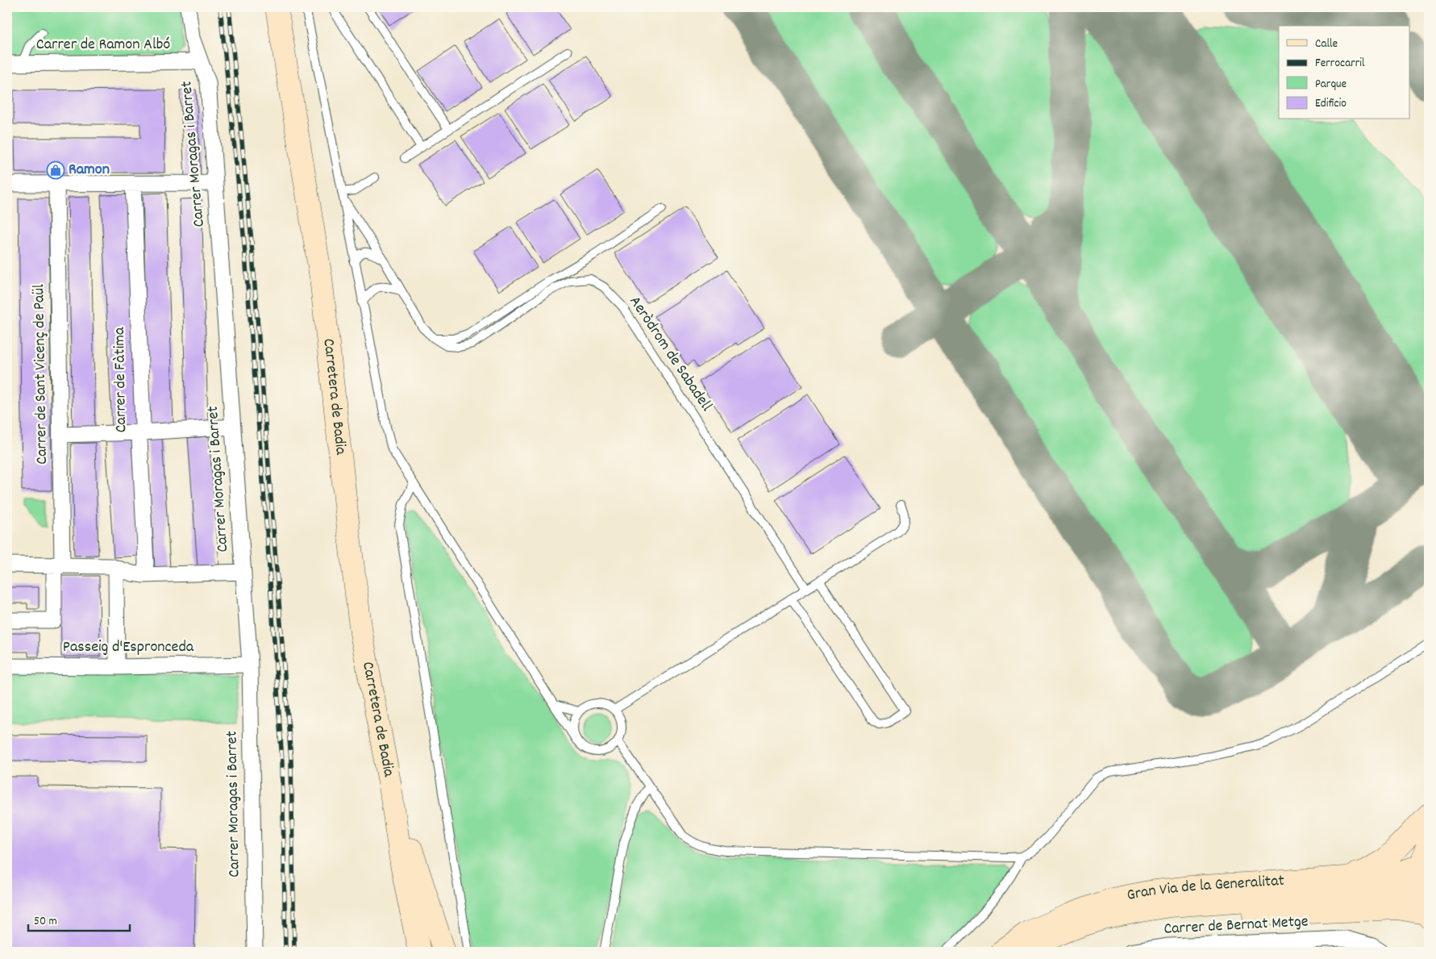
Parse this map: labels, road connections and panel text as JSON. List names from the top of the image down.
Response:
{
  "streets": {
    "street": [
      "Carrer de Ramon Albó",
      "Carrer Moragas i Barret",
      "Carrer de Sant Vicenç de Paül",
      "Carrer de Fàtima",
      "Carretera de Badia",
      "Passeig d'Espronceda",
      "Gran Via de la Generalitat",
      "Carrer de Bernat Metge"
    ],
    "lane": ["Aeròdrom de Sabadell"]
  },
  "crossings": [
    ["Carrer de Ramon Albó", "Carrer Moragas i Barret"],
    ["Carrer Moragas i Barret", "Passeig d'Espronceda"]
  ],
  "places": {
    "shop": ["Ramon"]
  },
  "legend": [
    "Calle",
    "Ferrocarril",
    "Parque",
    "Edificio"
  ],
  "scale_bar": "50 m"
}
